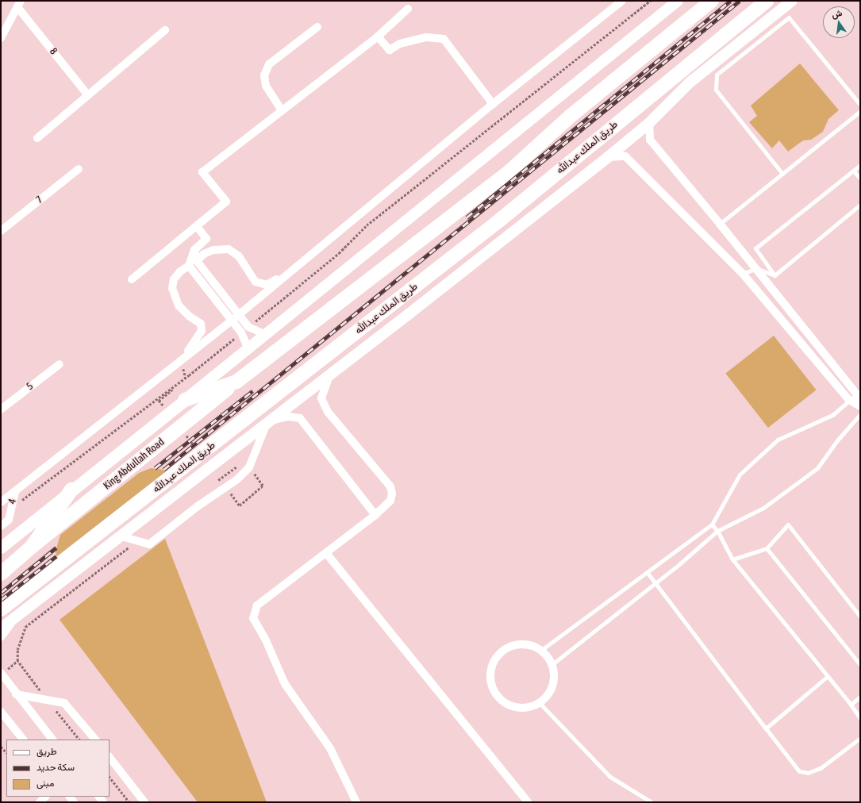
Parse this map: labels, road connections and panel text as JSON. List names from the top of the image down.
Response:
{
  "streets": {
    "highway": ["طريق الملك عبدالله", "King Abdullah Road"],
    "street": [
      "8",
      "7",
      "5",
      "4"
    ]
  },
  "legend": ["طريق", "سكة حديد", "مبنى"],
  "north": "top"
}
